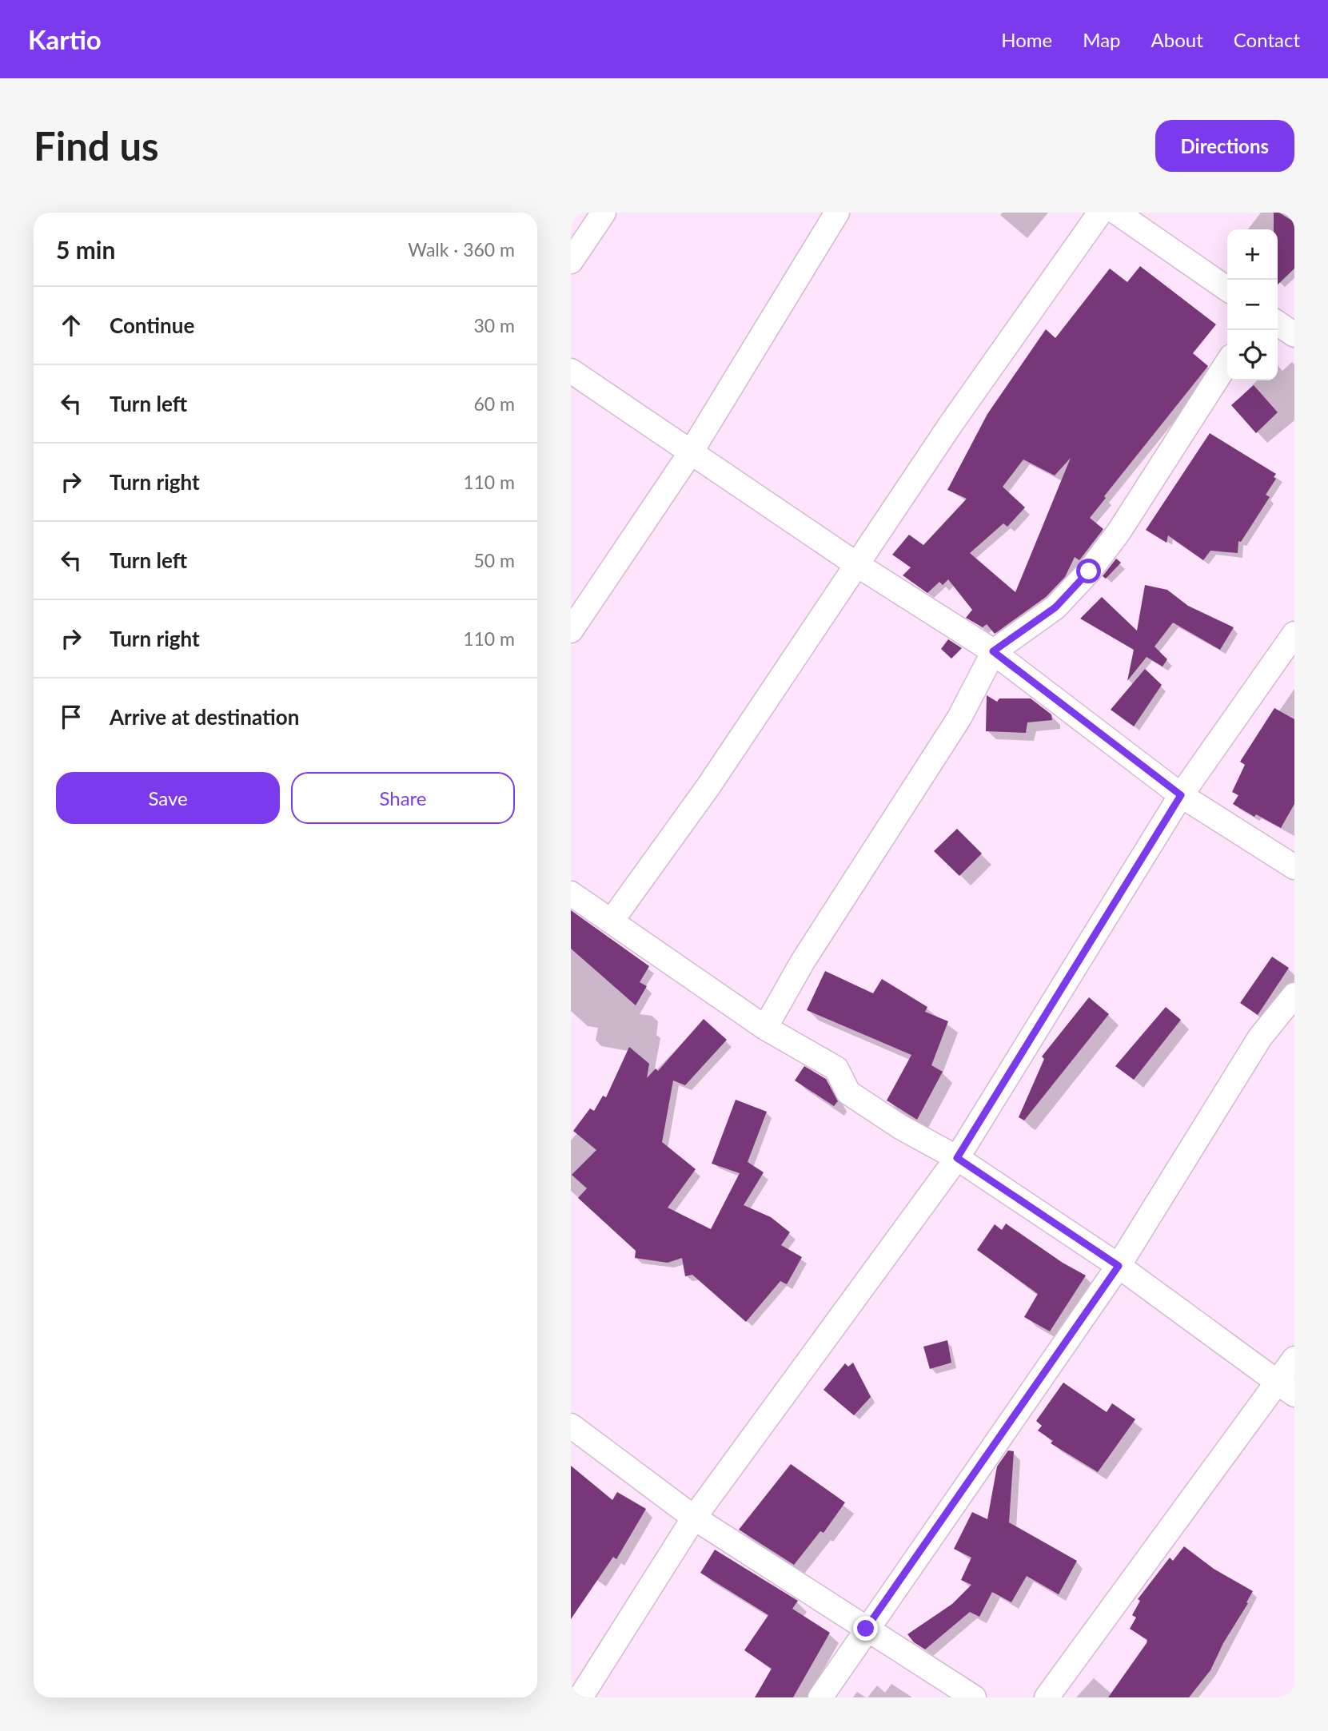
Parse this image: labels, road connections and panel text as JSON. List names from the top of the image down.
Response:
{
  "page": {
    "header": "Kartio",
    "nav": [
      "Home",
      "Map",
      "About",
      "Contact"
    ],
    "buttons": [
      "Directions",
      ["Save", "Share"]
    ],
    "title": "Find us",
    "heading": ["5 min", "Walk · 360 m"],
    "map_buttons": ["+", "−"],
    "list": [
      ["Continue", "30 m"],
      ["Turn left", "60 m"],
      ["Turn right", "110 m"],
      ["Turn left", "50 m"],
      ["Turn right", "110 m"],
      "Arrive at destination"
    ]
  }
}
